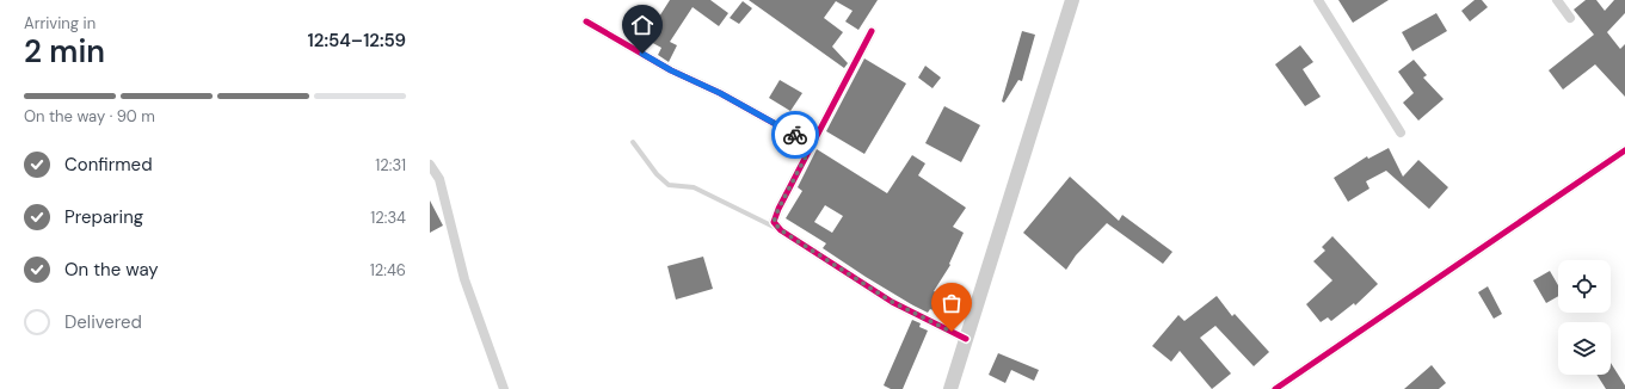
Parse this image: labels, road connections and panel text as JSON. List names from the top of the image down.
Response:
{
  "page": {
    "heading": ["2 min", "Arriving in", "12:54–12:59"],
    "bar": "On the way · 90 m",
    "list": [
      ["Confirmed", "12:31"],
      ["Preparing", "12:34"],
      ["On the way", "12:46"],
      "Delivered"
    ]
  }
}
